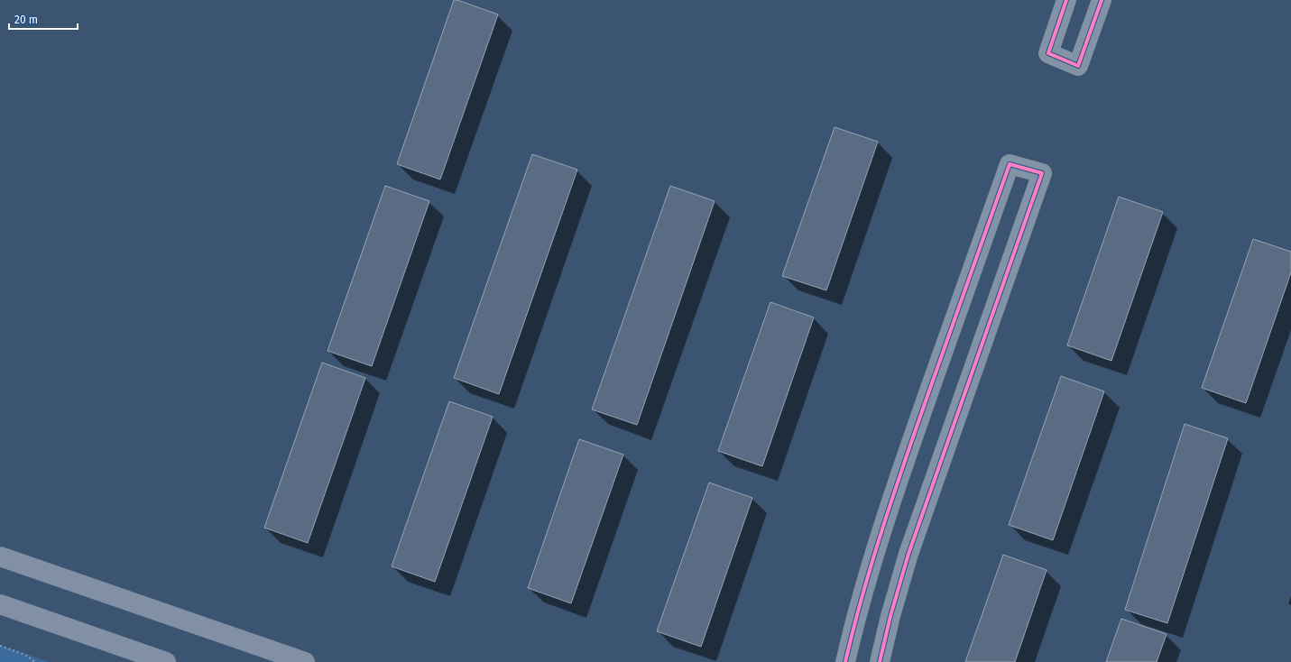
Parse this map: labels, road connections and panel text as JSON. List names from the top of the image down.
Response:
{
  "scale_bar": "20 m"
}
